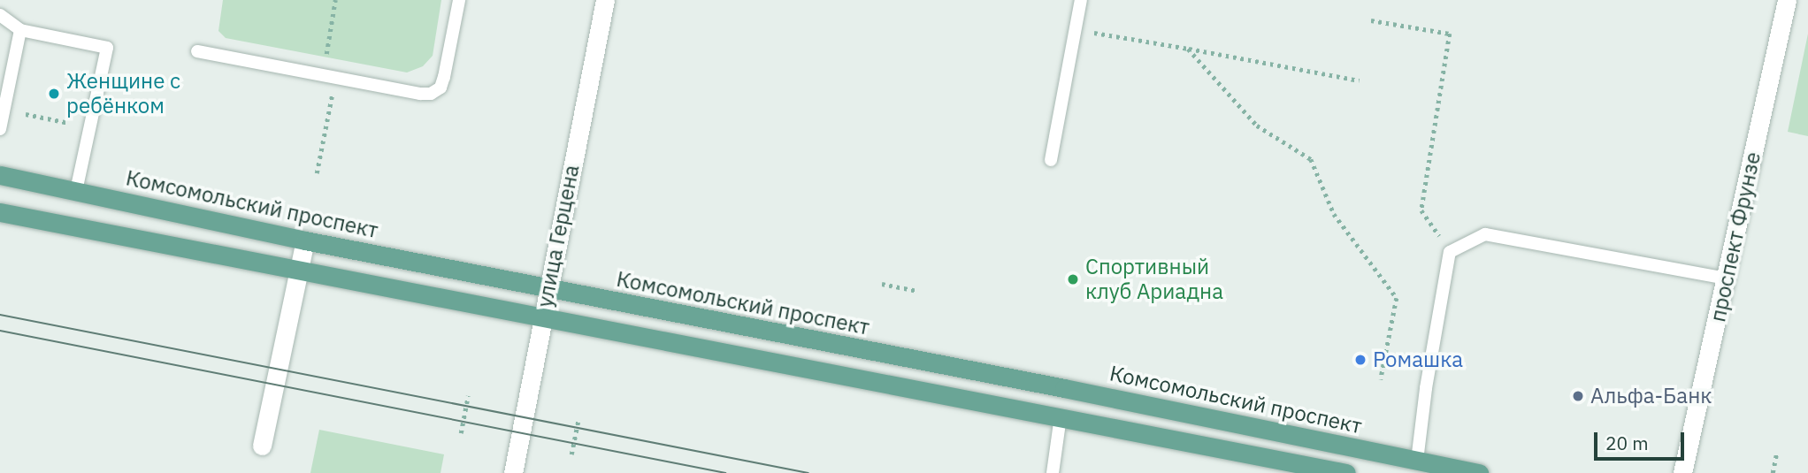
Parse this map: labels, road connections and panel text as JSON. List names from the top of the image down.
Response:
{
  "streets": {
    "main road": ["Комсомольский проспект"],
    "street": ["улица Герцена", "проспект Фрунзе"]
  },
  "crossings": [
    ["Комсомольский проспект", "улица Герцена"]
  ],
  "places": [
    "Женщине с ребёнком",
    "Спортивный клуб Ариадна",
    "Ромашка",
    "Альфа-Банк"
  ],
  "scale_bar": "20 m"
}
